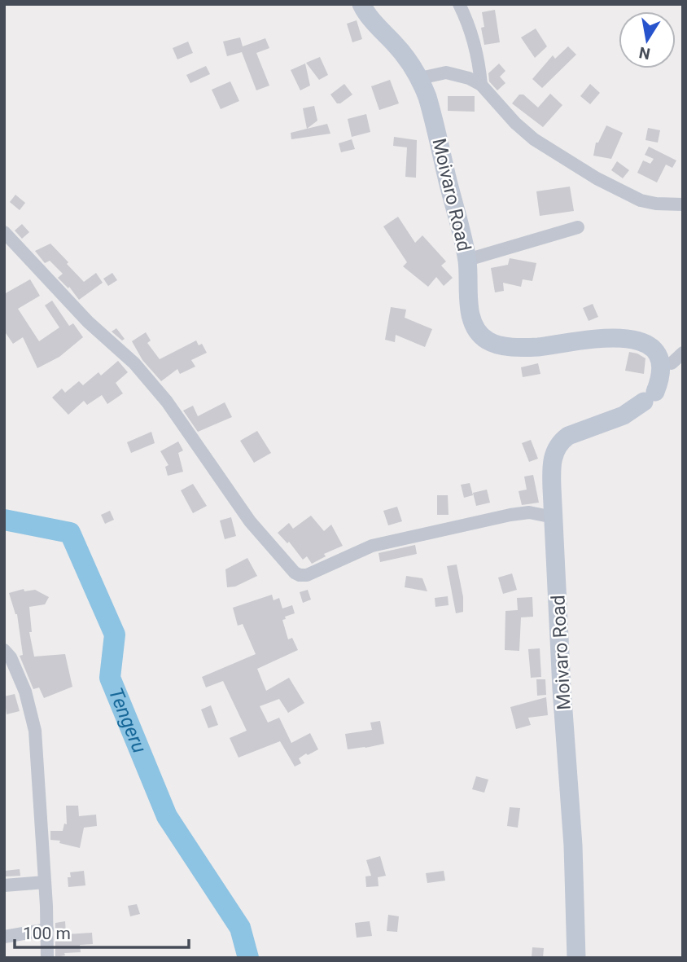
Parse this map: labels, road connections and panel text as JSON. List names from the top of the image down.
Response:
{
  "streets": {
    "street": ["Moivaro Road"]
  },
  "water": ["Tengeru"],
  "scale_bar": "100 m",
  "north": "bottom"
}
